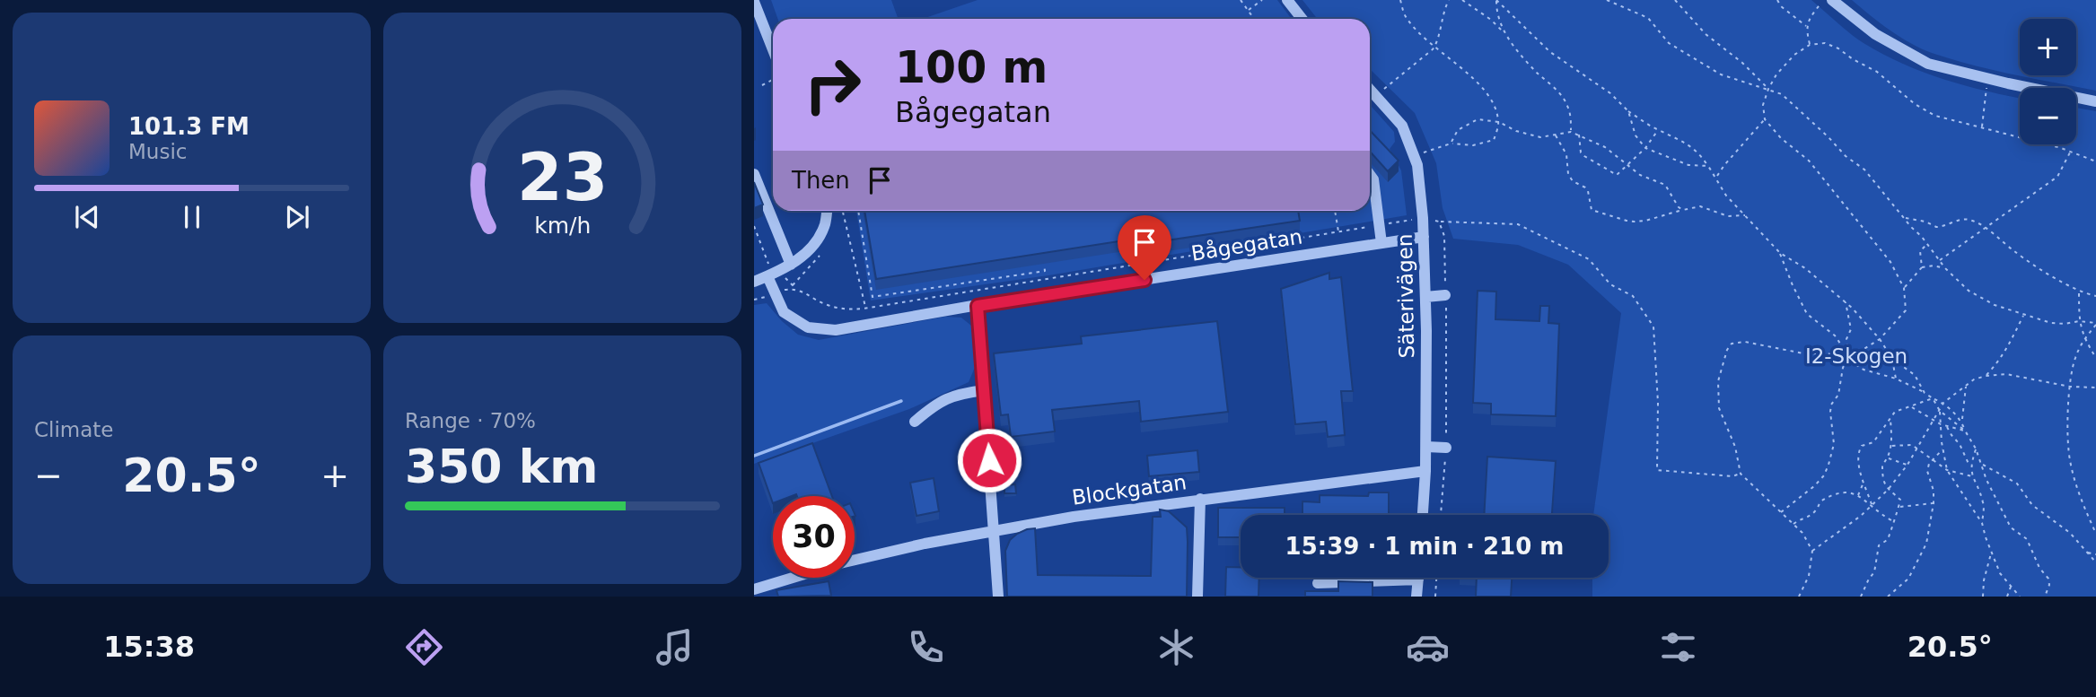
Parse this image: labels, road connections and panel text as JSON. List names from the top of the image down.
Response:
{
  "streets": {
    "street": ["Bågegatan", "Säterivägen", "Blockgatan"]
  },
  "crossings": [
    ["Bågegatan", "Säterivägen"],
    ["Säterivägen", "Blockgatan"]
  ],
  "parks": ["I2-Skogen"],
  "page": {
    "map_buttons": ["+", "−"],
    "turn": ["100 m", "Bågegatan"],
    "song": ["101.3 FM", "Music"],
    "then": "Then",
    "tile": [
      "Climate",
      ["Range · 70%", "350 km"]
    ],
    "heat": ["−", "20.5°", "+"],
    "limit": "30",
    "trip": "15:39 · 1 min · 210 m",
    "tabs": ["15:38", "20.5°"],
    "gauge": ["23", "km/h"]
  }
}
